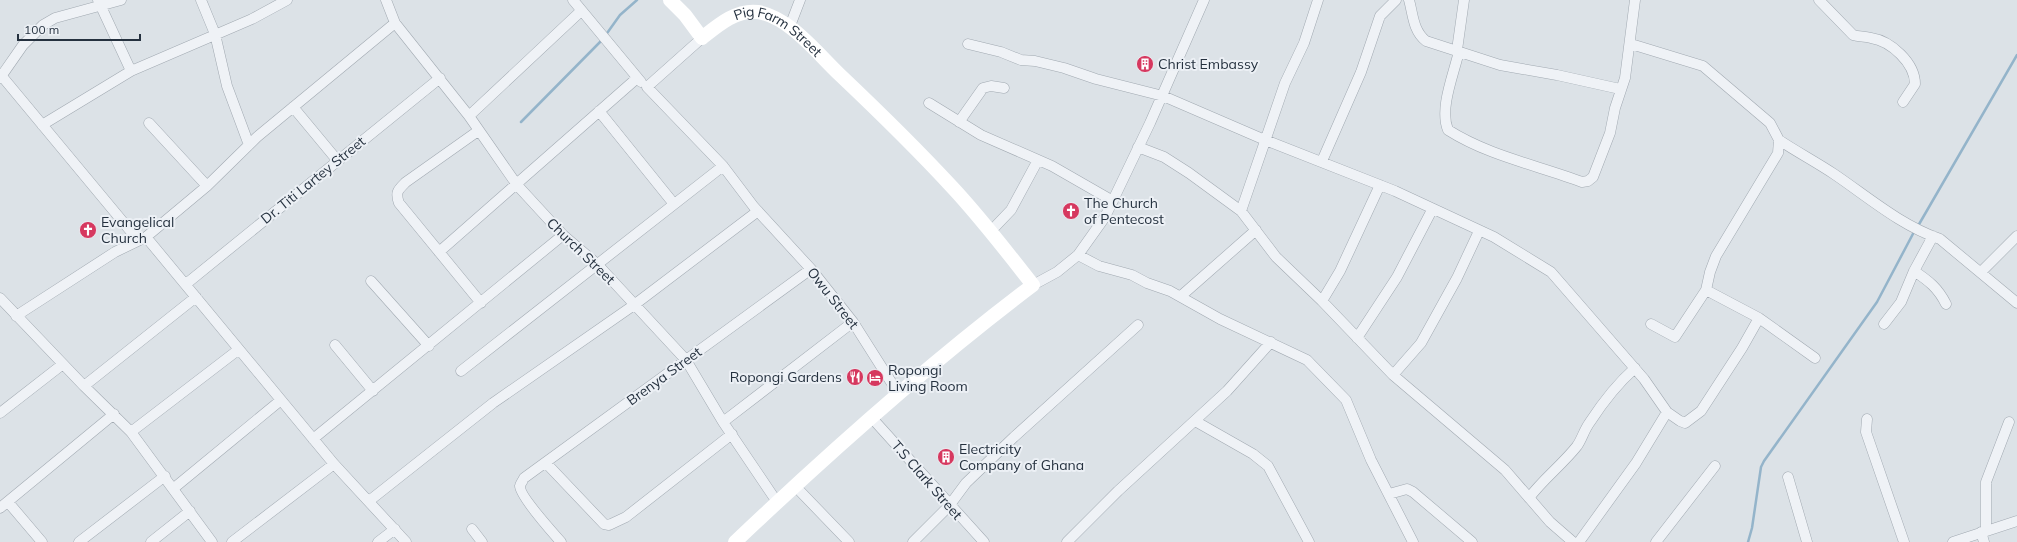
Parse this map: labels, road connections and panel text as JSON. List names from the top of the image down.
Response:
{
  "streets": {
    "street": [
      "Pig Farm Street",
      "Dr. Titi Lartey Street",
      "Church Street",
      "Owu Street",
      "Brenya Street",
      "T.S Clark Street"
    ]
  },
  "crossings": [
    ["Dr. Titi Lartey Street", "Church Street"],
    ["Church Street", "Brenya Street"],
    ["Owu Street", "Brenya Street"]
  ],
  "places": {
    "building": ["Christ Embassy", "Electricity Company of Ghana"],
    "church": ["The Church of Pentecost", "Evangelical Church"],
    "restaurant": ["Ropongi Gardens"],
    "hotel": ["Ropongi Living Room"]
  },
  "scale_bar": "100 m"
}
